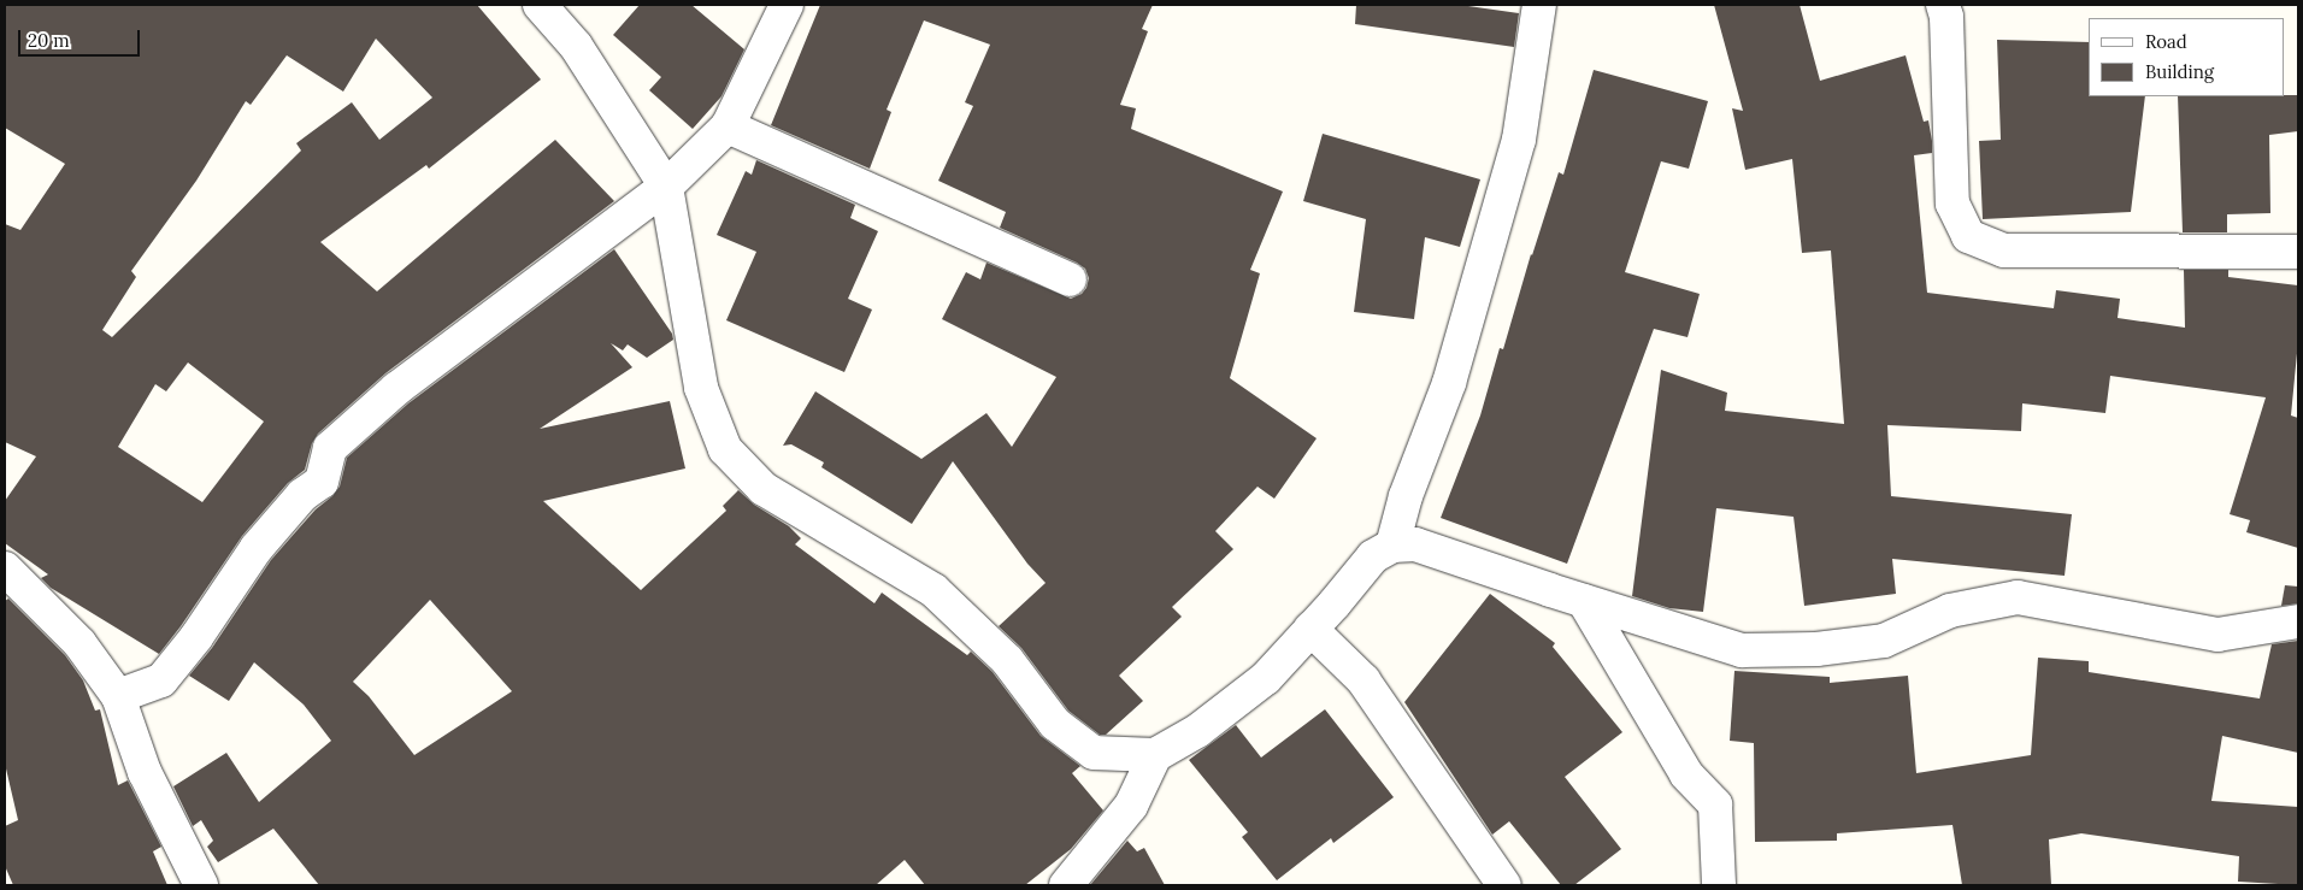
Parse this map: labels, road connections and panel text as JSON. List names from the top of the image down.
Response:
{
  "legend": ["Road", "Building"],
  "scale_bar": "20 m"
}
